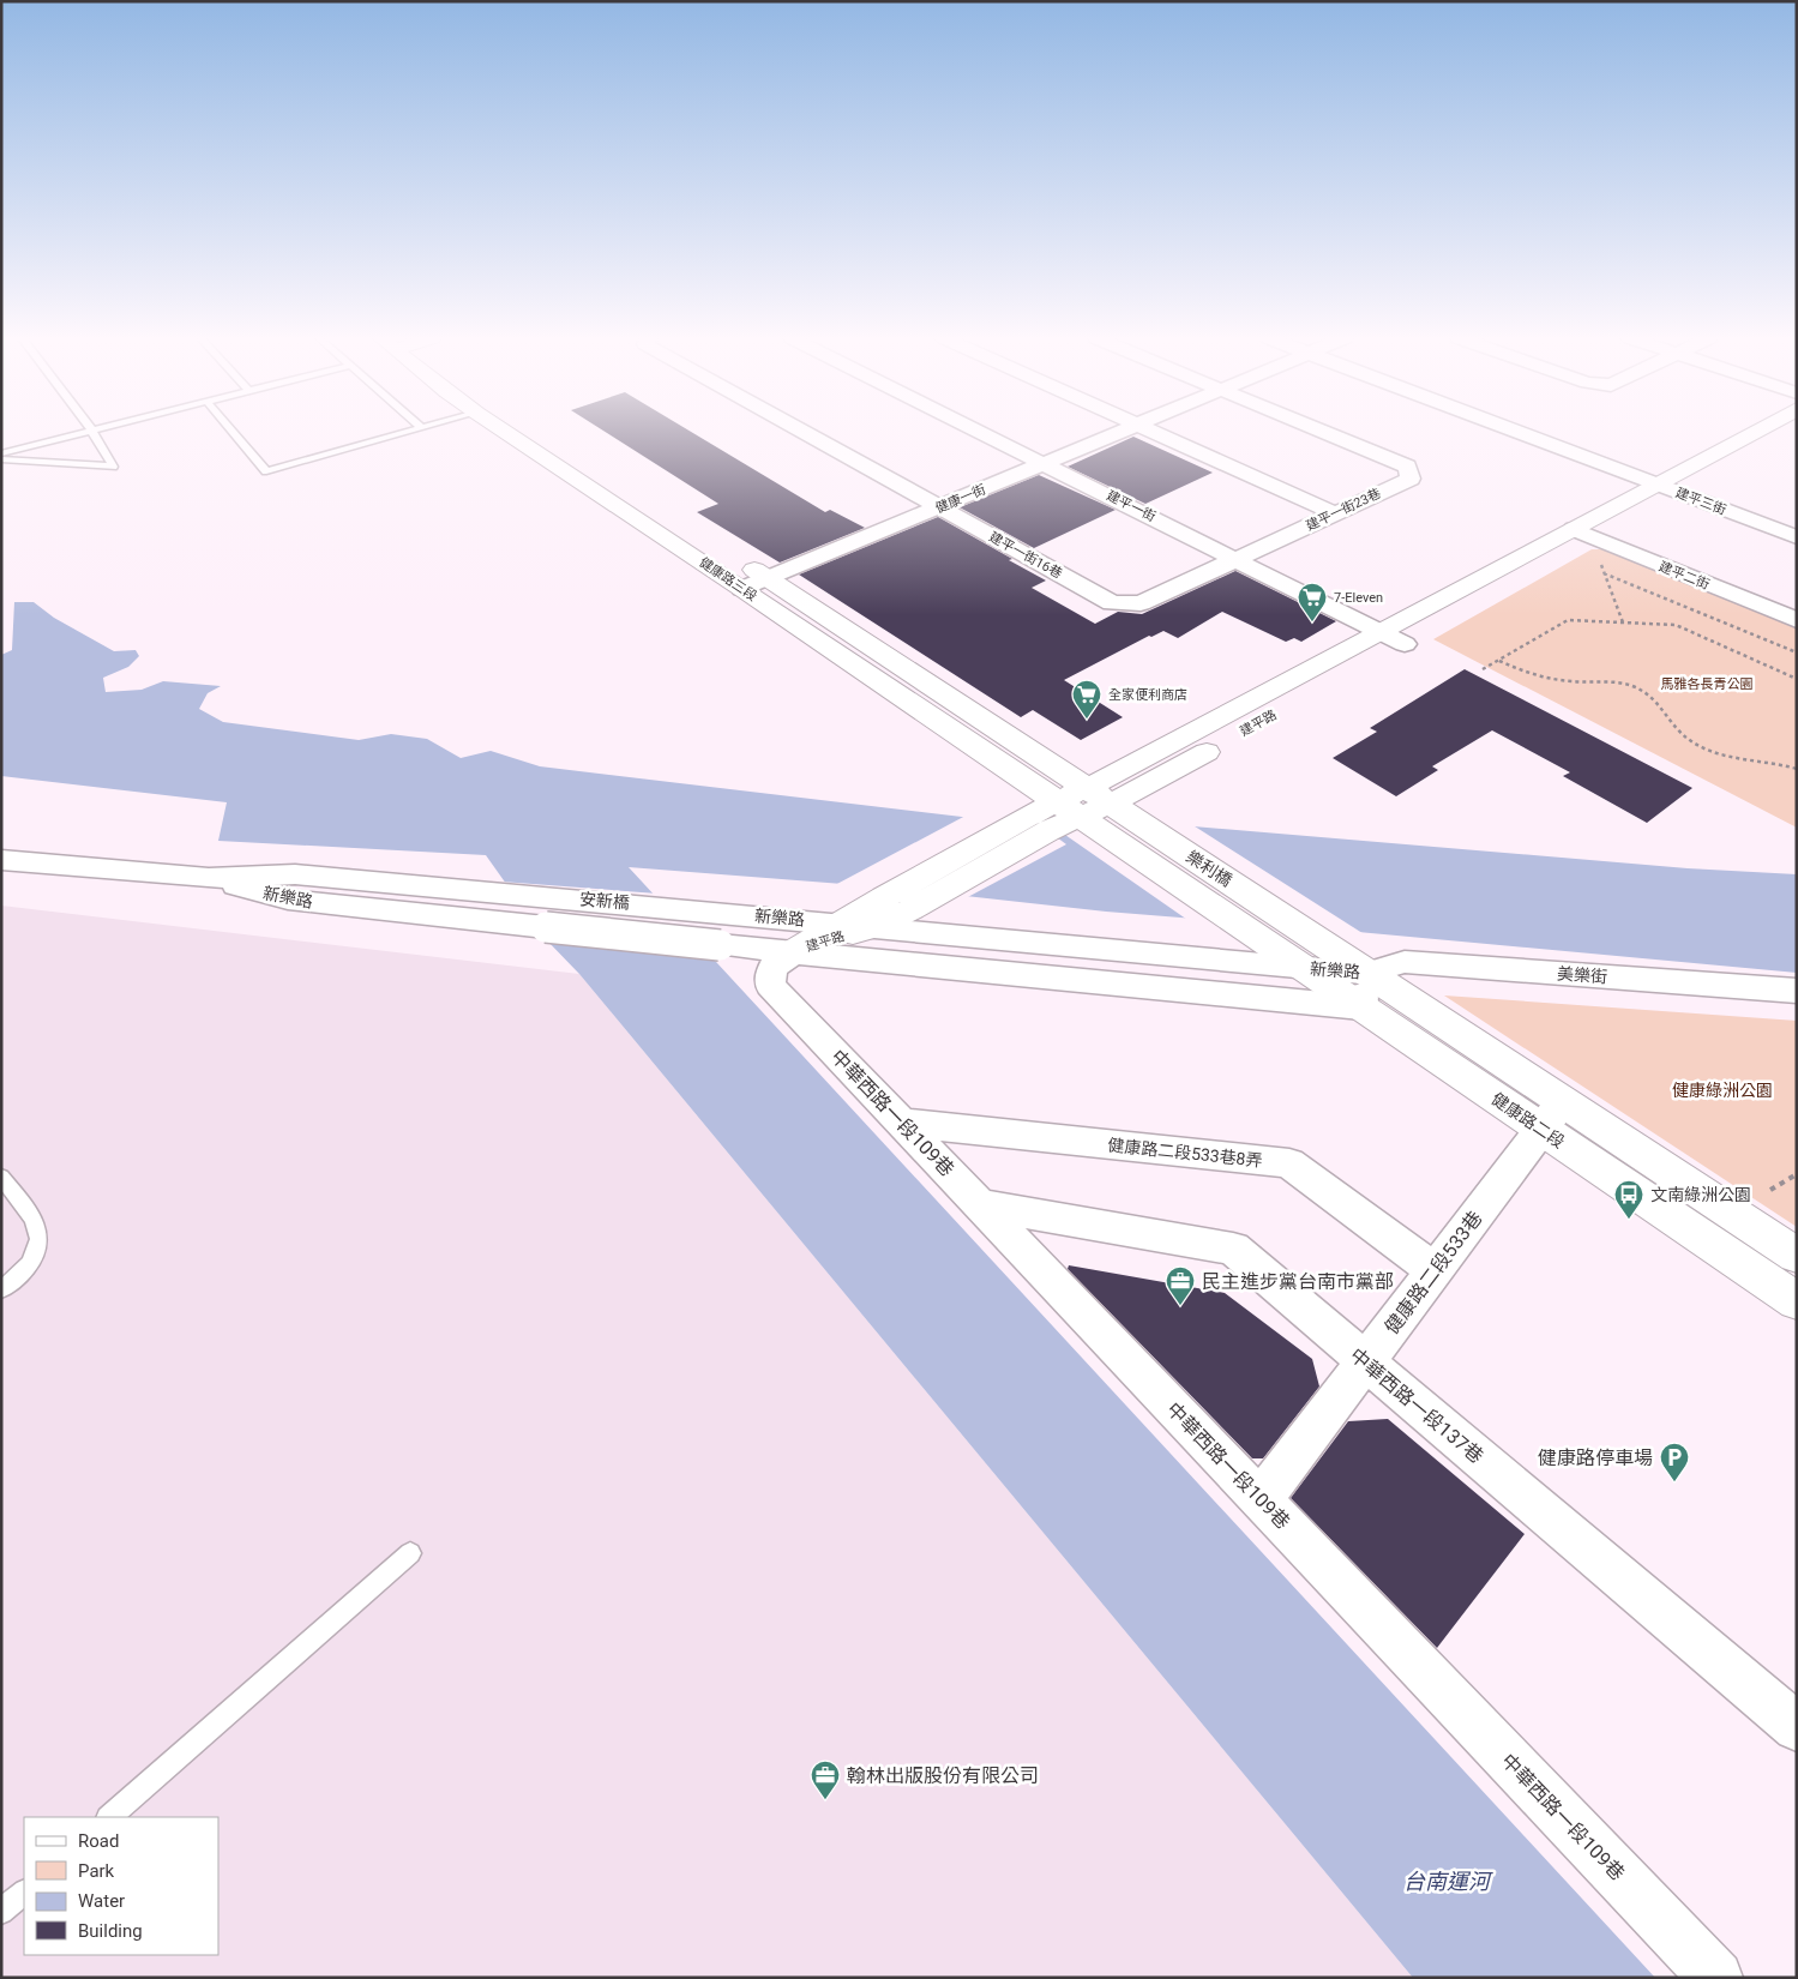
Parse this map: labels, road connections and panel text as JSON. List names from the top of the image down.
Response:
{
  "streets": {
    "street": [
      "健康一街",
      "建平三街",
      "建平一街",
      "建平一街23巷",
      "建平一街16巷",
      "建平二街",
      "健康路三段",
      "建平路",
      "樂利橋",
      "新樂路",
      "安新橋",
      "美樂街",
      "中華西路一段109巷",
      "健康路二段",
      "健康路二段533巷8弄",
      "健康路二段533巷",
      "中華西路一段137巷"
    ]
  },
  "crossings": [
    ["健康一街", "建平一街"],
    ["健康一街", "建平一街16巷"],
    ["健康一街", "健康路三段"],
    ["建平三街", "建平路"],
    ["建平一街", "建平一街23巷"],
    ["建平一街", "建平路"],
    ["建平一街23巷", "建平一街16巷"],
    ["建平二街", "建平路"],
    ["健康路三段", "建平路"],
    ["健康路三段", "樂利橋"],
    ["建平路", "樂利橋"],
    ["建平路", "新樂路"],
    ["建平路", "中華西路一段109巷"],
    ["樂利橋", "新樂路"],
    ["樂利橋", "健康路二段"],
    ["新樂路", "安新橋"],
    ["新樂路", "美樂街"],
    ["新樂路", "中華西路一段109巷"],
    ["新樂路", "健康路二段"],
    ["美樂街", "健康路二段"],
    ["中華西路一段109巷", "健康路二段533巷8弄"],
    ["中華西路一段109巷", "健康路二段533巷"],
    ["中華西路一段109巷", "中華西路一段137巷"],
    ["健康路二段", "健康路二段533巷"],
    ["健康路二段533巷8弄", "健康路二段533巷"],
    ["健康路二段533巷", "中華西路一段137巷"]
  ],
  "water": ["台南運河"],
  "parks": ["馬雅各長青公園", "健康綠洲公園"],
  "places": {
    "supermarket": ["7-Eleven", "全家便利商店"],
    "bus stop": ["文南綠洲公園"],
    "office": ["民主進步黨台南市黨部", "翰林出版股份有限公司"],
    "parking": ["健康路停車場"]
  },
  "legend": [
    "Road",
    "Park",
    "Water",
    "Building"
  ]
}
